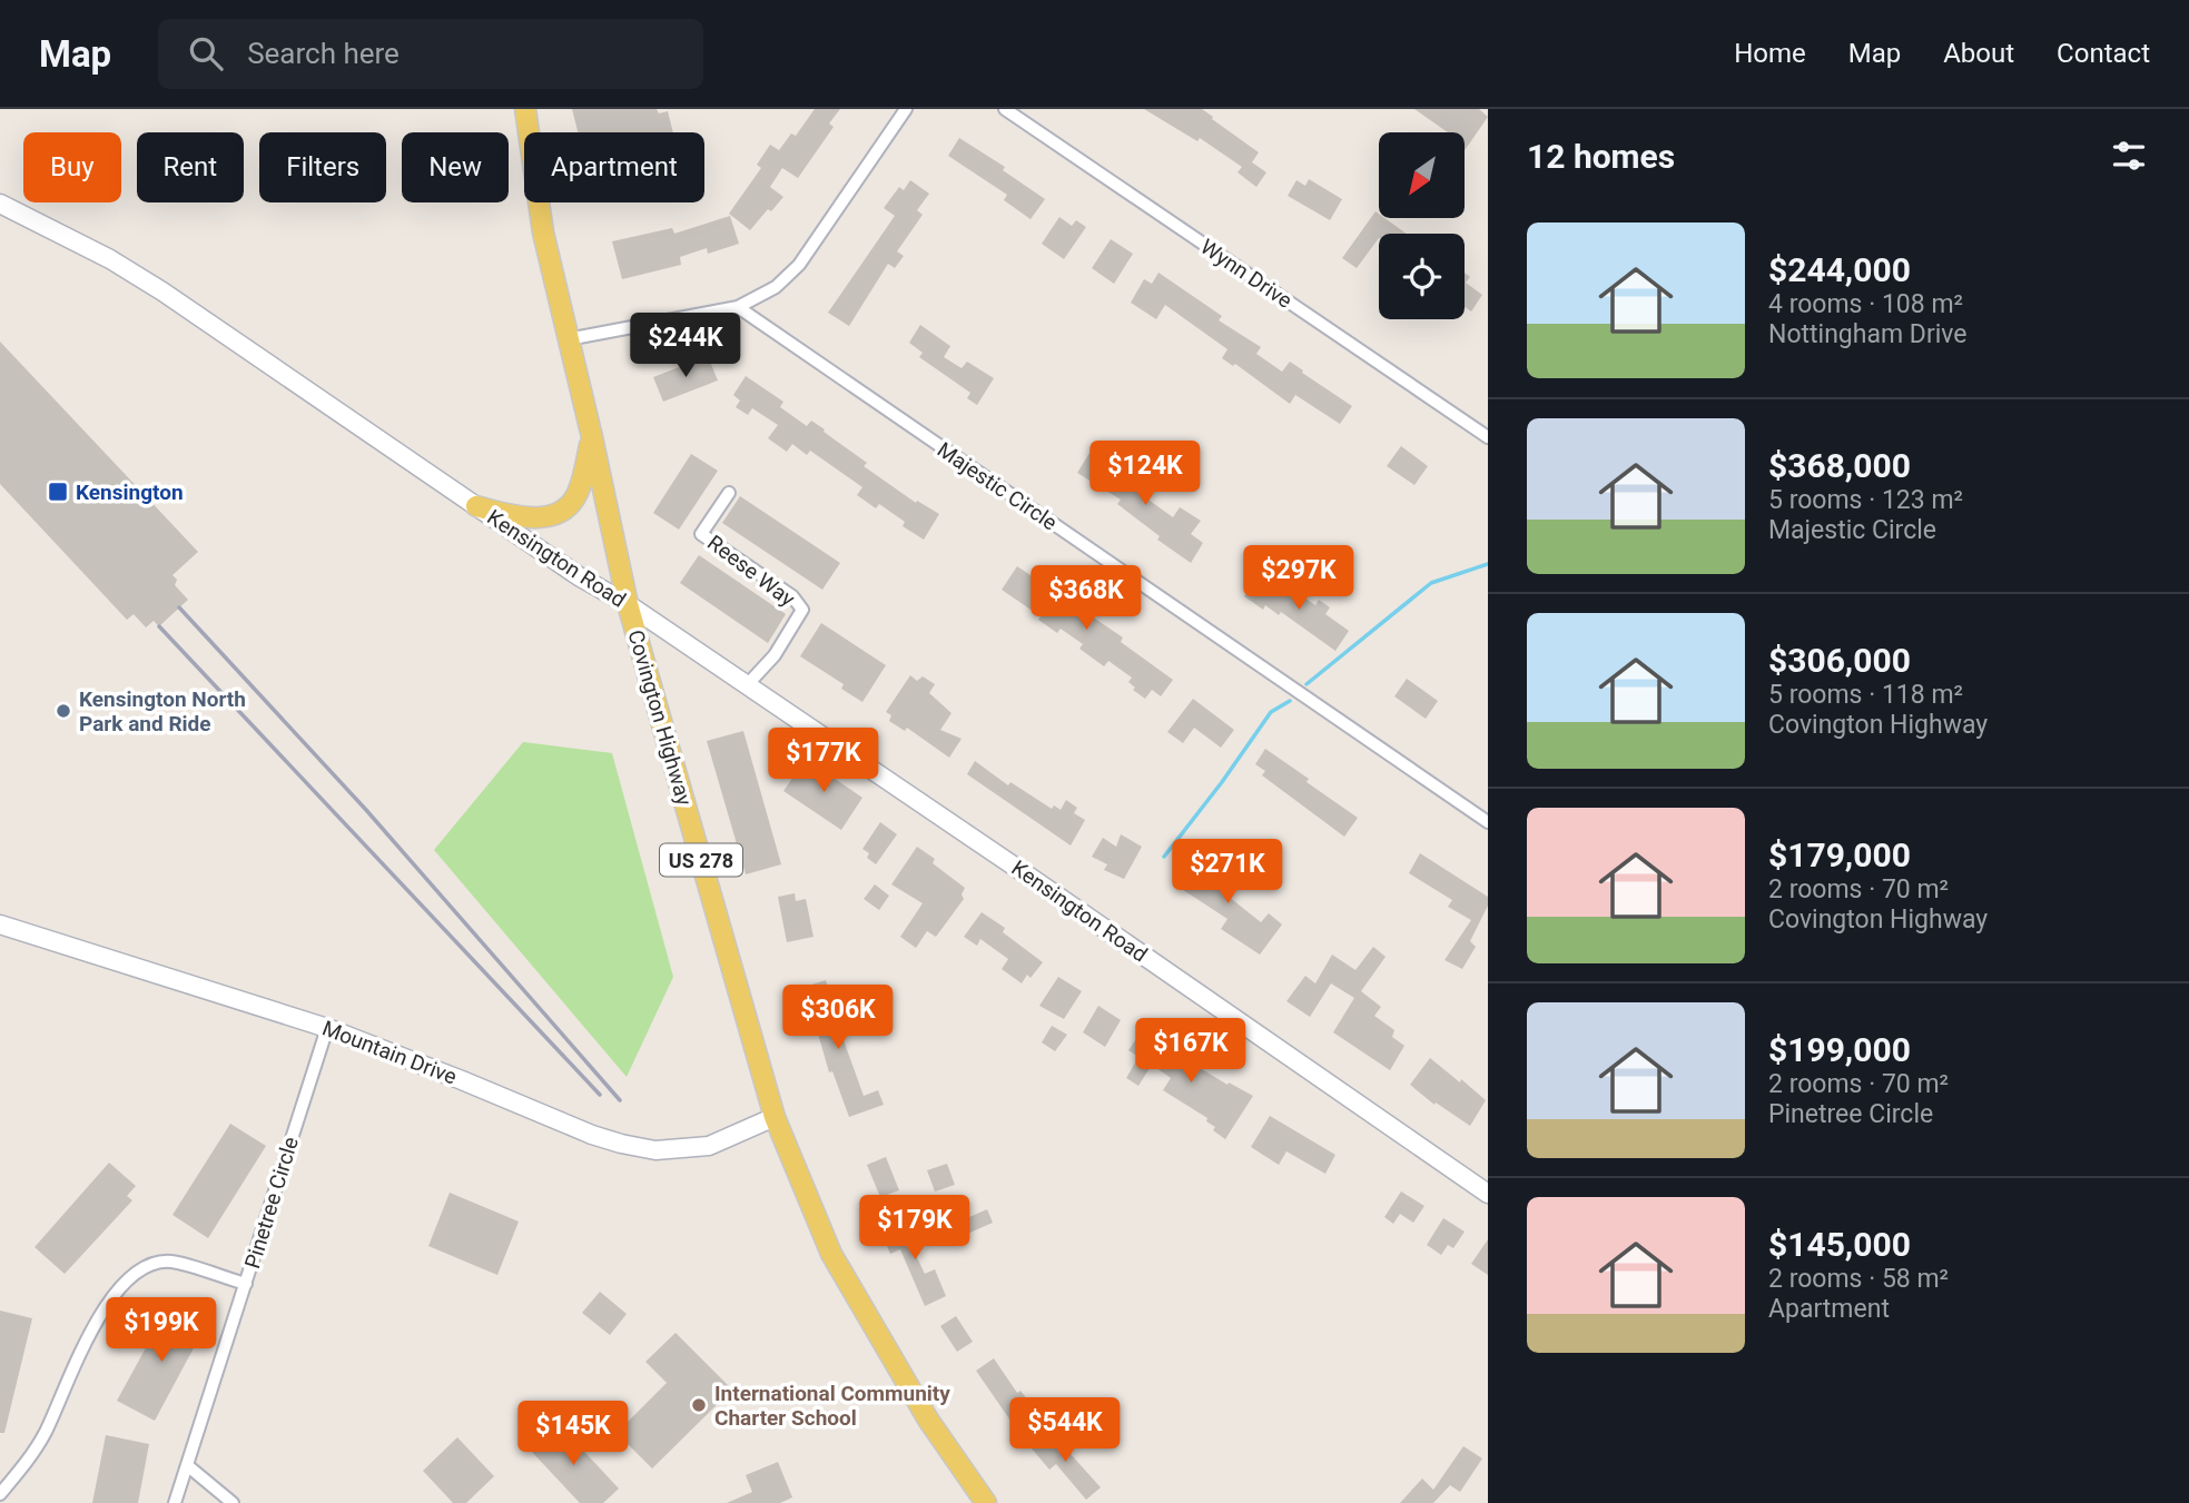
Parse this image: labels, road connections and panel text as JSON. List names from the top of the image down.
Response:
{
  "streets": {
    "main road": ["Covington Highway", "US 278"],
    "street": [
      "Wynn Drive",
      "Majestic Circle",
      "Kensington Road",
      "Reese Way",
      "Mountain Drive",
      "Pinetree Circle"
    ]
  },
  "crossings": [
    ["Kensington Road", "Reese Way"],
    ["Kensington Road", "Covington Highway"],
    ["Covington Highway", "Mountain Drive"],
    ["Mountain Drive", "Pinetree Circle"]
  ],
  "places": {
    "transit": ["Kensington"],
    "other": ["Kensington North Park and Ride", "International Community Charter School"]
  },
  "north": "bottom left",
  "page": {
    "header": "Map",
    "search": "Search here",
    "nav": [
      "Home",
      "Map",
      "About",
      "Contact"
    ],
    "heading": "12 homes",
    "chip": [
      "Buy",
      "Rent",
      "Filters",
      "New",
      "Apartment"
    ],
    "list": [
      {
        "name": "$244,000",
        "note": "4 rooms · 108 m² · Nottingham Drive"
      },
      {
        "name": "$368,000",
        "note": "5 rooms · 123 m² · Majestic Circle"
      },
      {
        "name": "$306,000",
        "note": "5 rooms · 118 m² · Covington Highway"
      },
      {
        "name": "$179,000",
        "note": "2 rooms · 70 m² · Covington Highway"
      },
      {
        "name": "$199,000",
        "note": "2 rooms · 70 m² · Pinetree Circle"
      },
      {
        "name": "$145,000",
        "note": "2 rooms · 58 m² · Apartment"
      }
    ],
    "price": [
      "$244K",
      "$124K",
      "$297K",
      "$368K",
      "$177K",
      "$271K",
      "$306K",
      "$167K",
      "$179K",
      "$199K",
      "$544K",
      "$145K"
    ]
  }
}
